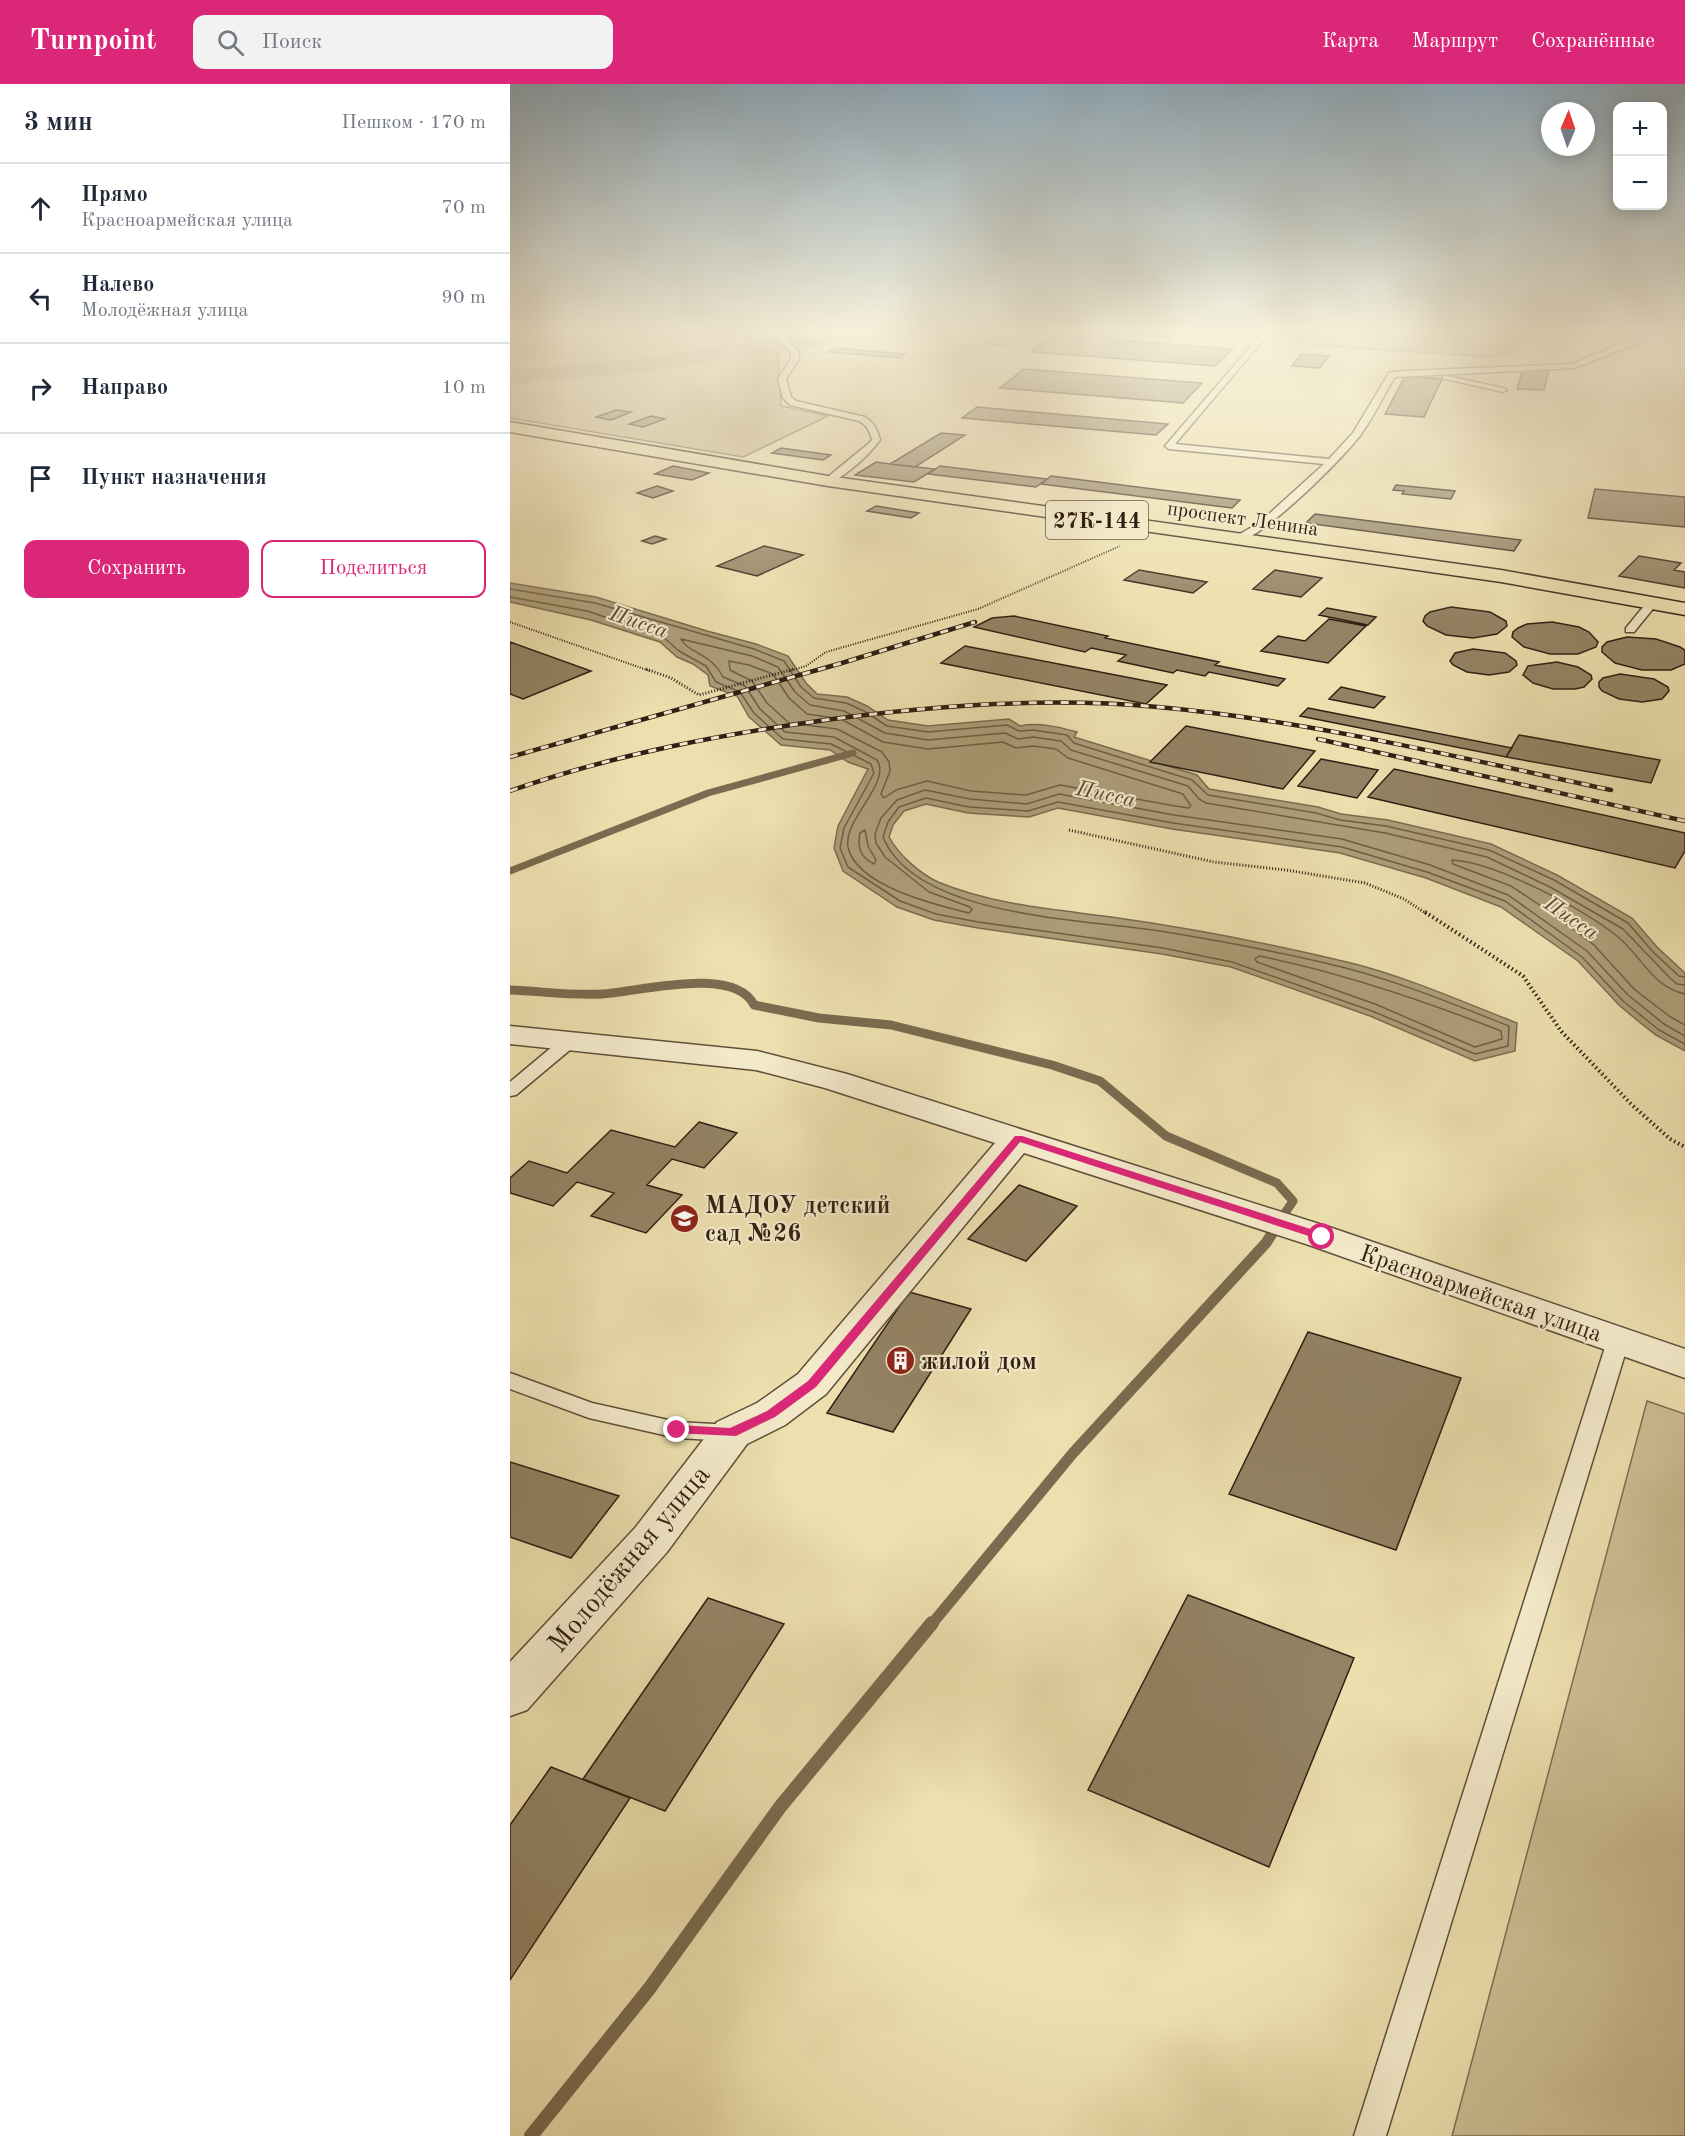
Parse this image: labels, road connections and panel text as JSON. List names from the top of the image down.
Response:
{
  "streets": {
    "main road": ["проспект Ленина", "27К-144"],
    "street": ["Красноармейская улица", "Молодёжная улица"]
  },
  "crossings": [
    ["Красноармейская улица", "Молодёжная улица"]
  ],
  "water": ["Писса"],
  "places": {
    "school or university": ["МАДОУ детский сад №26"],
    "building": ["жилой дом"]
  },
  "north": "top",
  "page": {
    "header": "Turnpoint",
    "search": "Поиск",
    "nav": ["Карта", "Маршрут", "Сохранённые"],
    "heading": ["3 мин", "Пешком · 170 m"],
    "map_buttons": ["+", "−"],
    "list": [
      ["Прямо", "Красноармейская улица", "70 m"],
      ["Налево", "Молодёжная улица", "90 m"],
      ["Направо", "10 m"],
      "Пункт назначения"
    ],
    "buttons": ["Сохранить", "Поделиться"]
  }
}
